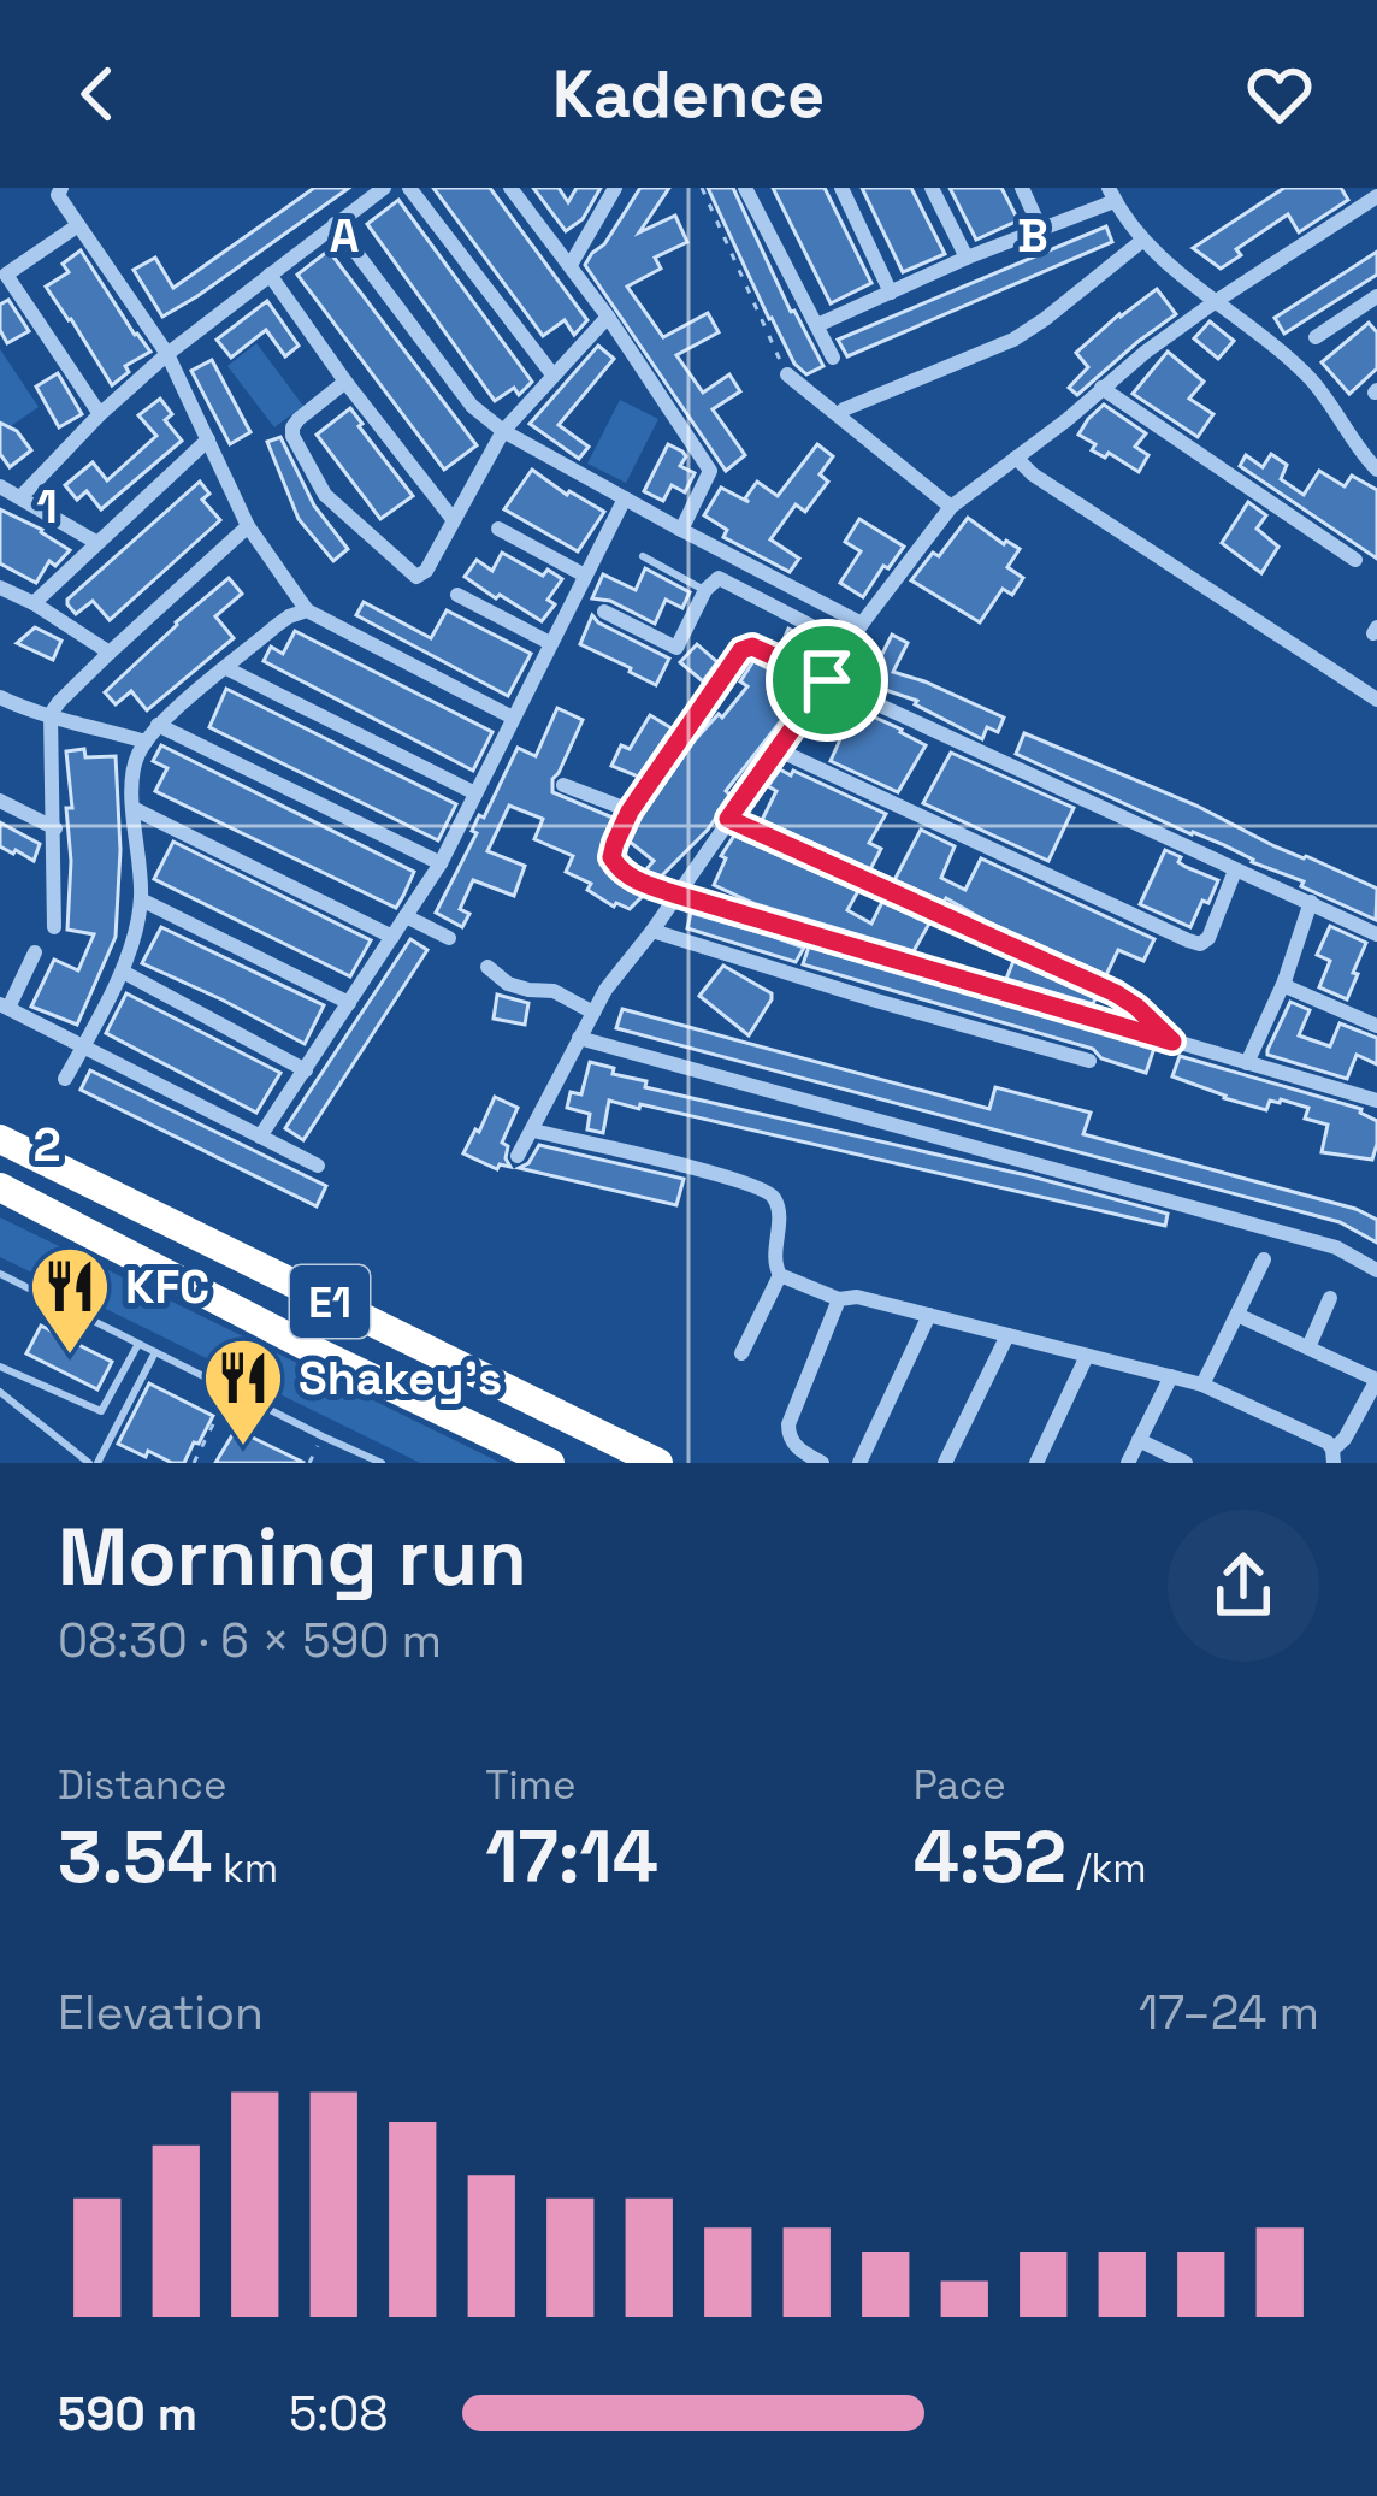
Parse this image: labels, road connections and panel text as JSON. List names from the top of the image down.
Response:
{
  "streets": {
    "highway": ["E1"]
  },
  "places": {
    "restaurant": ["KFC", "Shakey's"]
  },
  "page": {
    "header": "Kadence",
    "heading": ["Morning run", "08:30 · 6 × 590 m"],
    "stats": [
      ["Distance", "3.54 km"],
      ["Time", "17:14"],
      ["Pace", "4:52 /km"]
    ],
    "chart": ["Elevation", "17–24 m"],
    "list": [
      {
        "name": "590 m",
        "note": "5:08"
      }
    ]
  },
  "grid": {
    "columns": ["A", "B"],
    "rows": ["1", "2"]
  }
}
